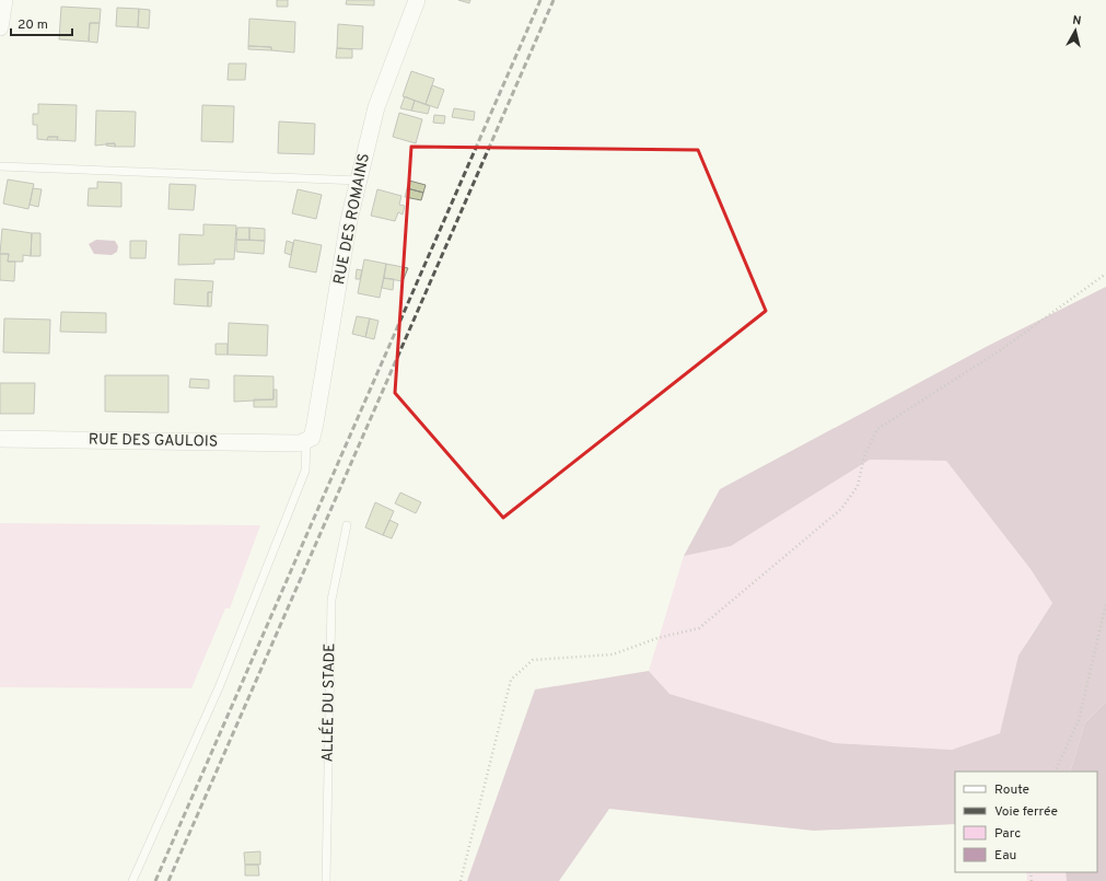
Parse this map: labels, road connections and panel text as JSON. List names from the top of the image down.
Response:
{
  "streets": {
    "street": ["RUE DES ROMAINS", "RUE DES GAULOIS"],
    "lane": ["ALLÉE DU STADE"]
  },
  "crossings": [
    ["RUE DES ROMAINS", "RUE DES GAULOIS"]
  ],
  "legend": [
    "Route",
    "Voie ferrée",
    "Parc",
    "Eau"
  ],
  "scale_bar": "20 m",
  "north": "top"
}
